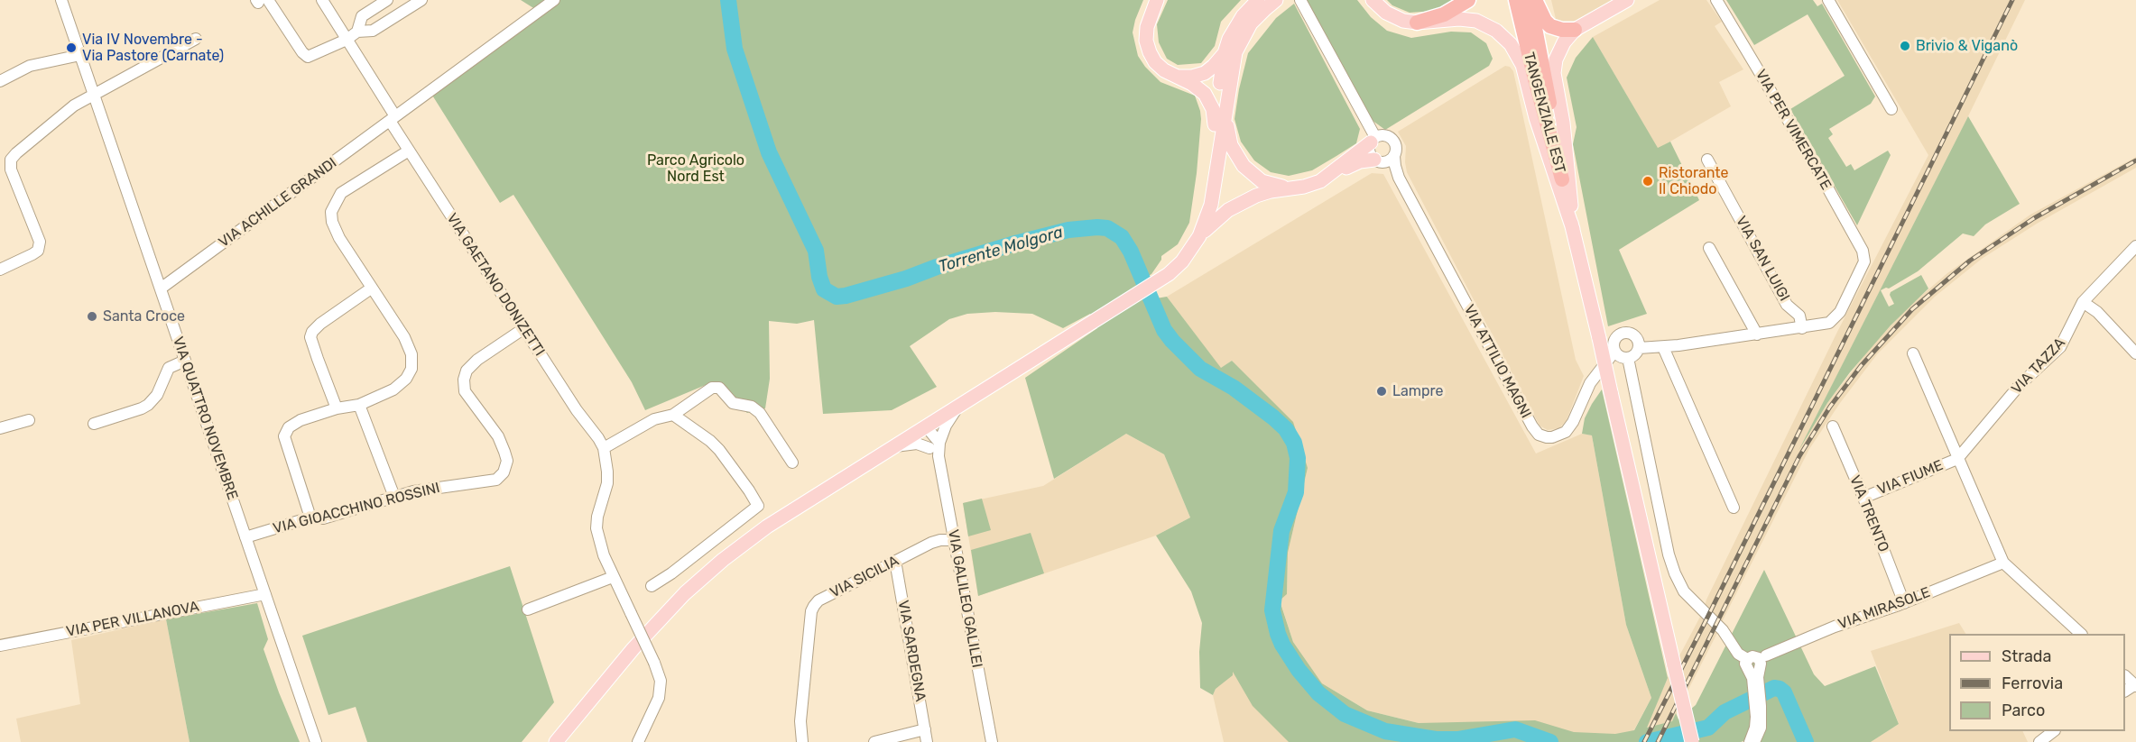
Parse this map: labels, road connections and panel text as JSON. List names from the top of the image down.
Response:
{
  "streets": {
    "highway": ["TANGENZIALE EST"],
    "street": [
      "VIA PER VIMERCATE",
      "VIA ACHILLE GRANDI",
      "VIA SAN LUIGI",
      "VIA GAETANO DONIZETTI",
      "VIA ATTILIO MAGNI",
      "VIA TAZZA",
      "VIA QUATTRO NOVEMBRE",
      "VIA FIUME",
      "VIA GIOACCHINO ROSSINI",
      "VIA TRENTO",
      "VIA SICILIA",
      "VIA GALILEO GALILEI",
      "VIA MIRASOLE",
      "VIA PER VILLANOVA",
      "VIA SARDEGNA"
    ]
  },
  "crossings": [
    ["VIA PER VIMERCATE", "VIA SAN LUIGI"],
    ["VIA ACHILLE GRANDI", "VIA GAETANO DONIZETTI"],
    ["VIA ACHILLE GRANDI", "VIA QUATTRO NOVEMBRE"],
    ["VIA GAETANO DONIZETTI", "VIA GIOACCHINO ROSSINI"],
    ["VIA TAZZA", "VIA FIUME"],
    ["VIA QUATTRO NOVEMBRE", "VIA GIOACCHINO ROSSINI"],
    ["VIA QUATTRO NOVEMBRE", "VIA PER VILLANOVA"],
    ["VIA FIUME", "VIA TRENTO"],
    ["VIA TRENTO", "VIA MIRASOLE"],
    ["VIA SICILIA", "VIA GALILEO GALILEI"],
    ["VIA SICILIA", "VIA SARDEGNA"]
  ],
  "water": ["Torrente Molgora"],
  "parks": ["Parco Agricolo Nord Est"],
  "places": [
    "Brivio & Viganò",
    "Via IV Novembre - Via Pastore (Carnate)",
    "Ristorante Il Chiodo",
    "Santa Croce",
    "Lampre"
  ],
  "legend": ["Strada", "Ferrovia", "Parco"]
}
